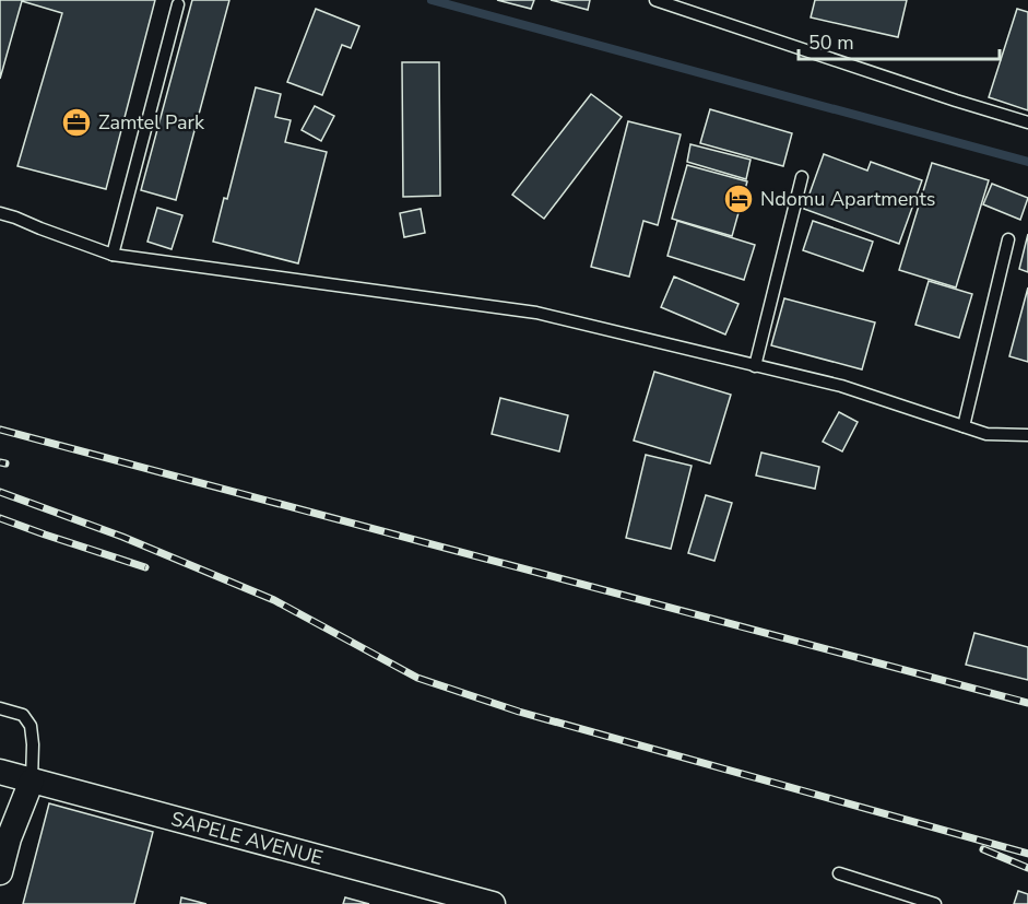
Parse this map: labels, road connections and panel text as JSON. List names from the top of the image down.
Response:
{
  "streets": {
    "street": ["SAPELE AVENUE"]
  },
  "places": {
    "office": ["Zamtel Park"],
    "hotel": ["Ndomu Apartments"]
  },
  "scale_bar": "50 m"
}
